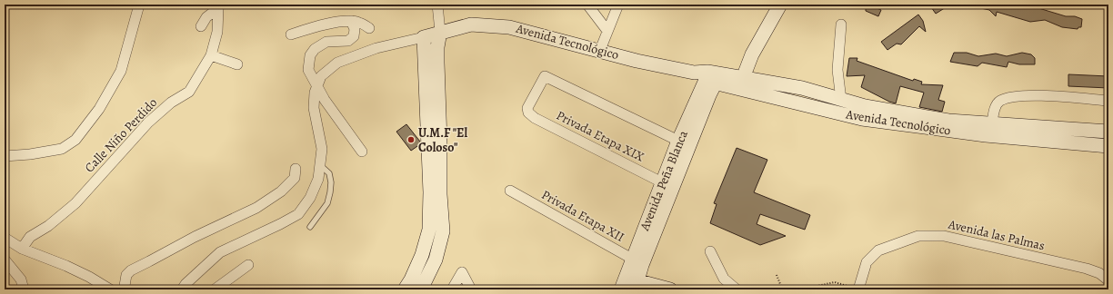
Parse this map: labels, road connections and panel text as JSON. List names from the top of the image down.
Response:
{
  "streets": {
    "main road": ["Avenida Tecnológico", "Avenida Peña Blanca"],
    "street": [
      "Calle Niño Perdido",
      "Privada Etapa XIX",
      "Privada Etapa XII",
      "Avenida las Palmas"
    ]
  },
  "crossings": [
    ["Avenida Tecnológico", "Avenida Peña Blanca"],
    ["Privada Etapa XIX", "Avenida Peña Blanca"],
    ["Avenida Peña Blanca", "Privada Etapa XII"]
  ],
  "places": ["U.M.F \"El Coloso\""]
}
